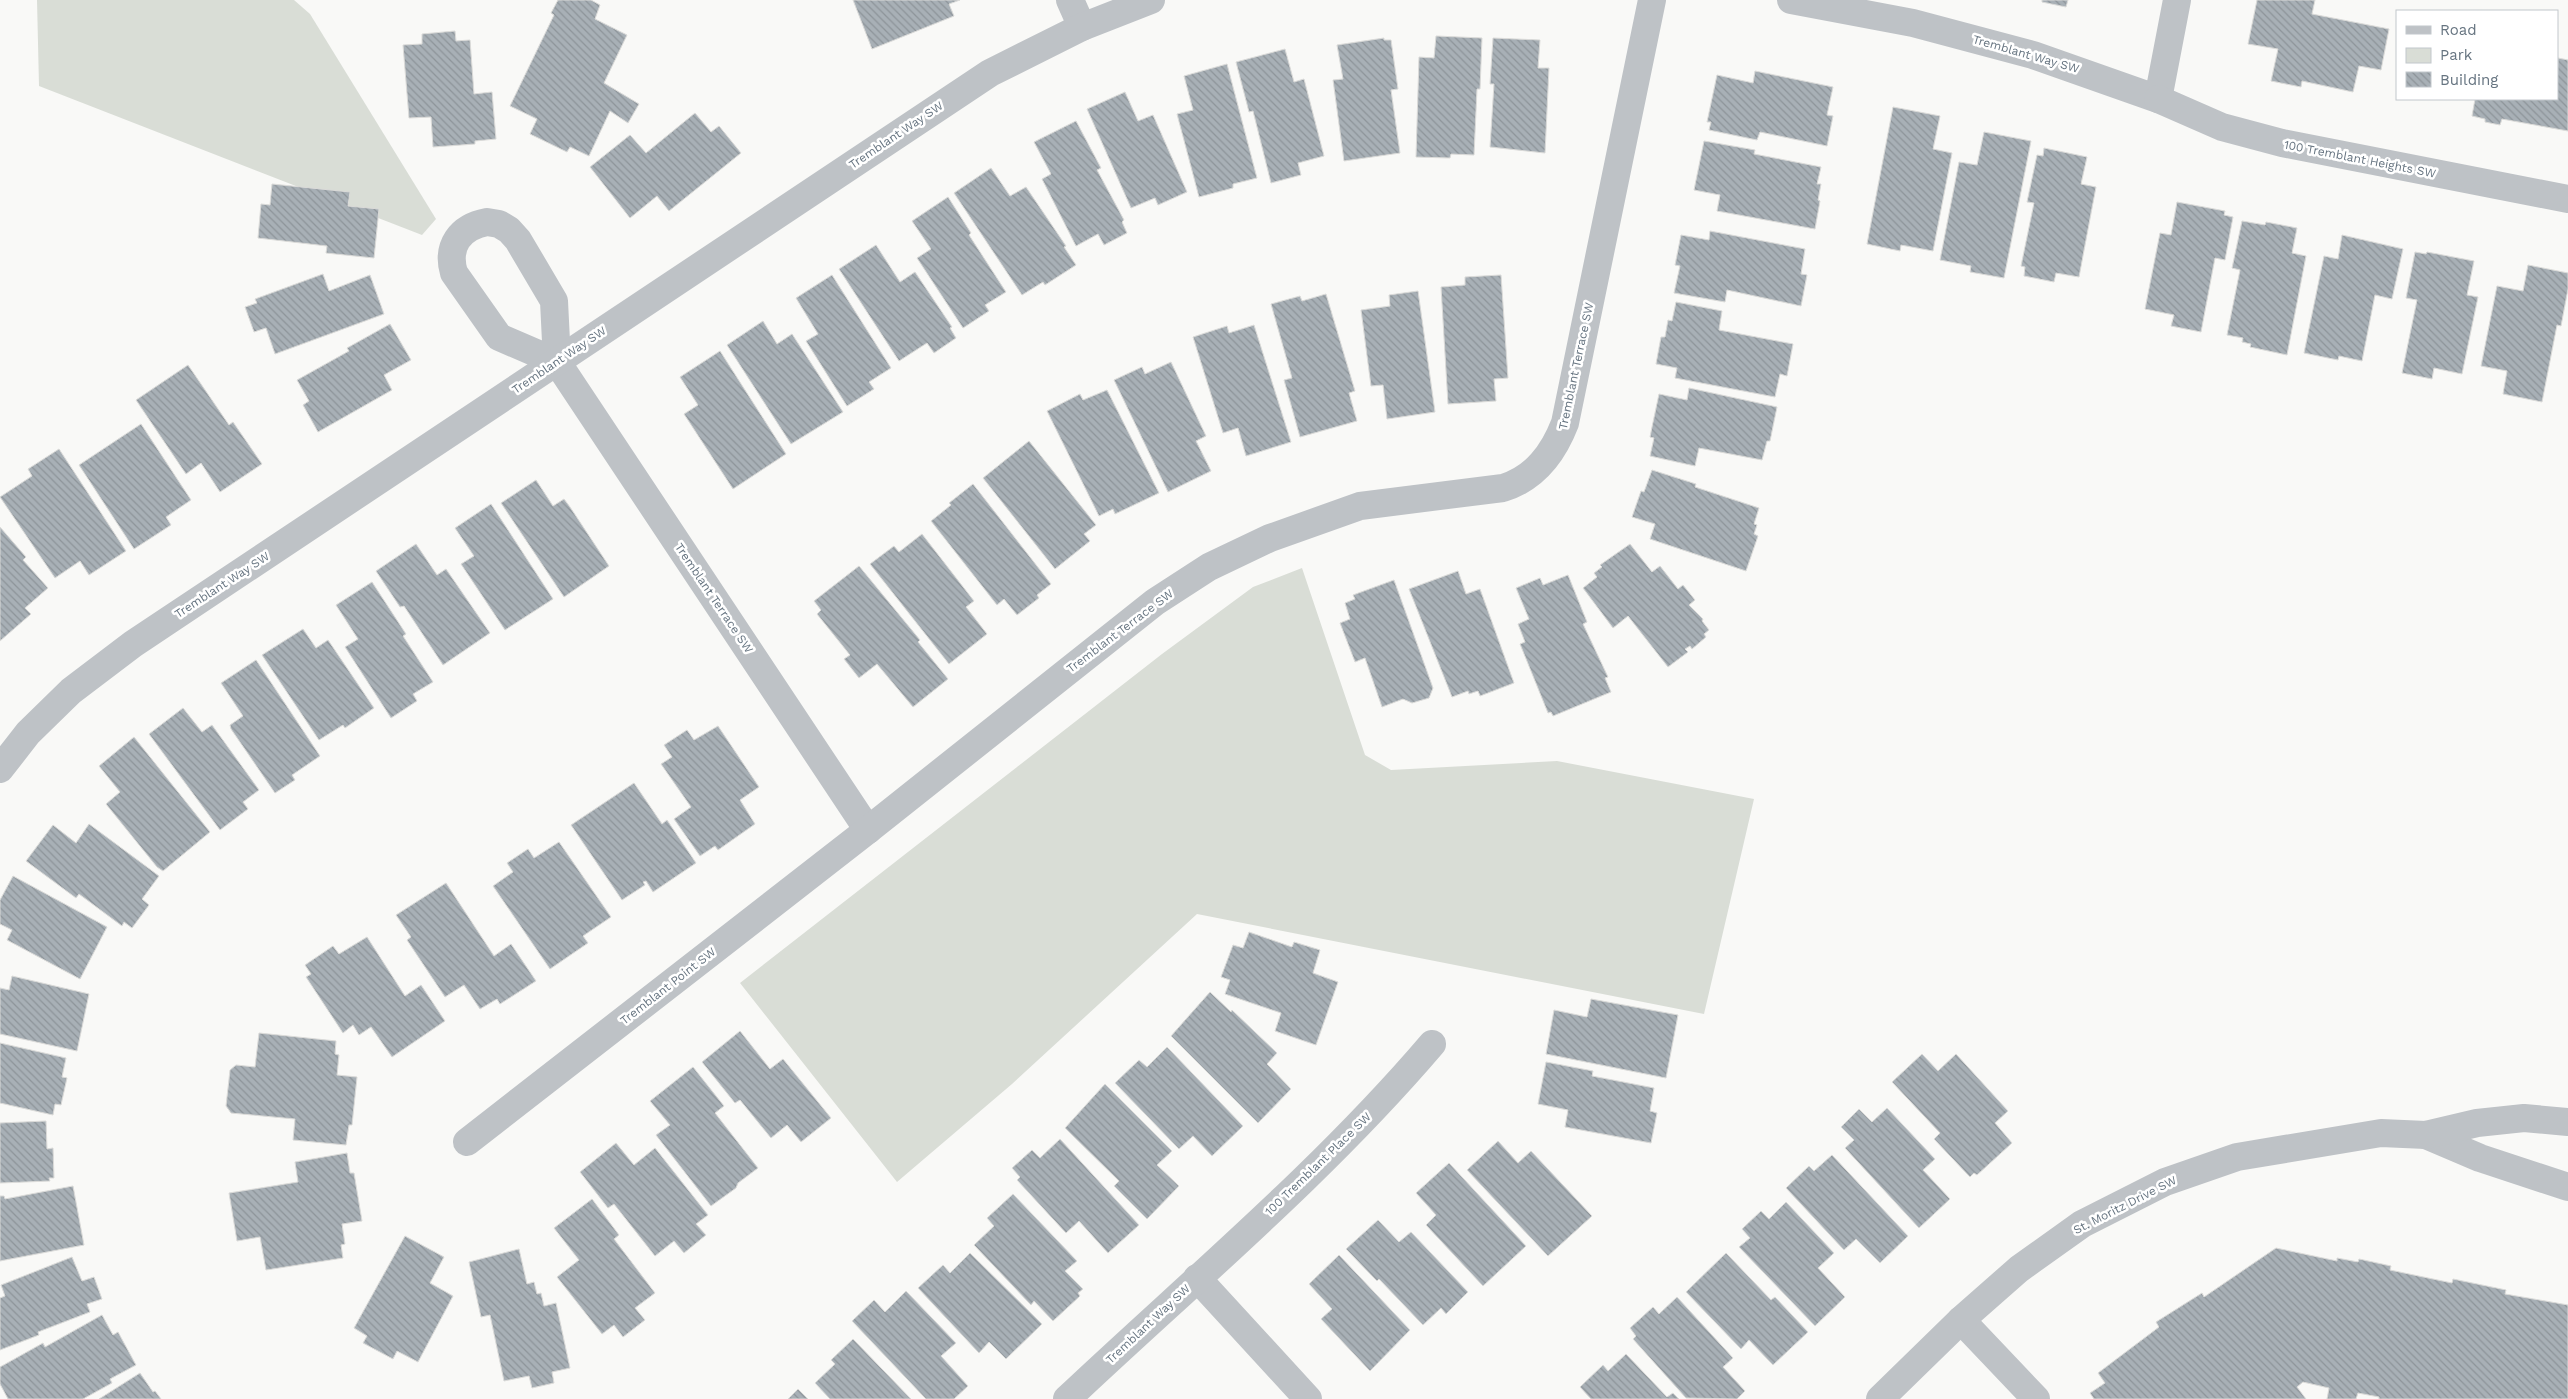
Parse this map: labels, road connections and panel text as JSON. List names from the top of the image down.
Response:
{
  "streets": {
    "street": [
      "Tremblant Way SW",
      "100 Tremblant Heights SW",
      "Tremblant Terrace SW",
      "Tremblant Point SW",
      "100 Tremblant Place SW",
      "St. Moritz Drive SW"
    ]
  },
  "crossings": [
    ["Tremblant Way SW", "100 Tremblant Heights SW"],
    ["Tremblant Way SW", "Tremblant Terrace SW"],
    ["Tremblant Way SW", "100 Tremblant Place SW"],
    ["Tremblant Terrace SW", "Tremblant Point SW"]
  ],
  "legend": ["Road", "Park", "Building"]
}
